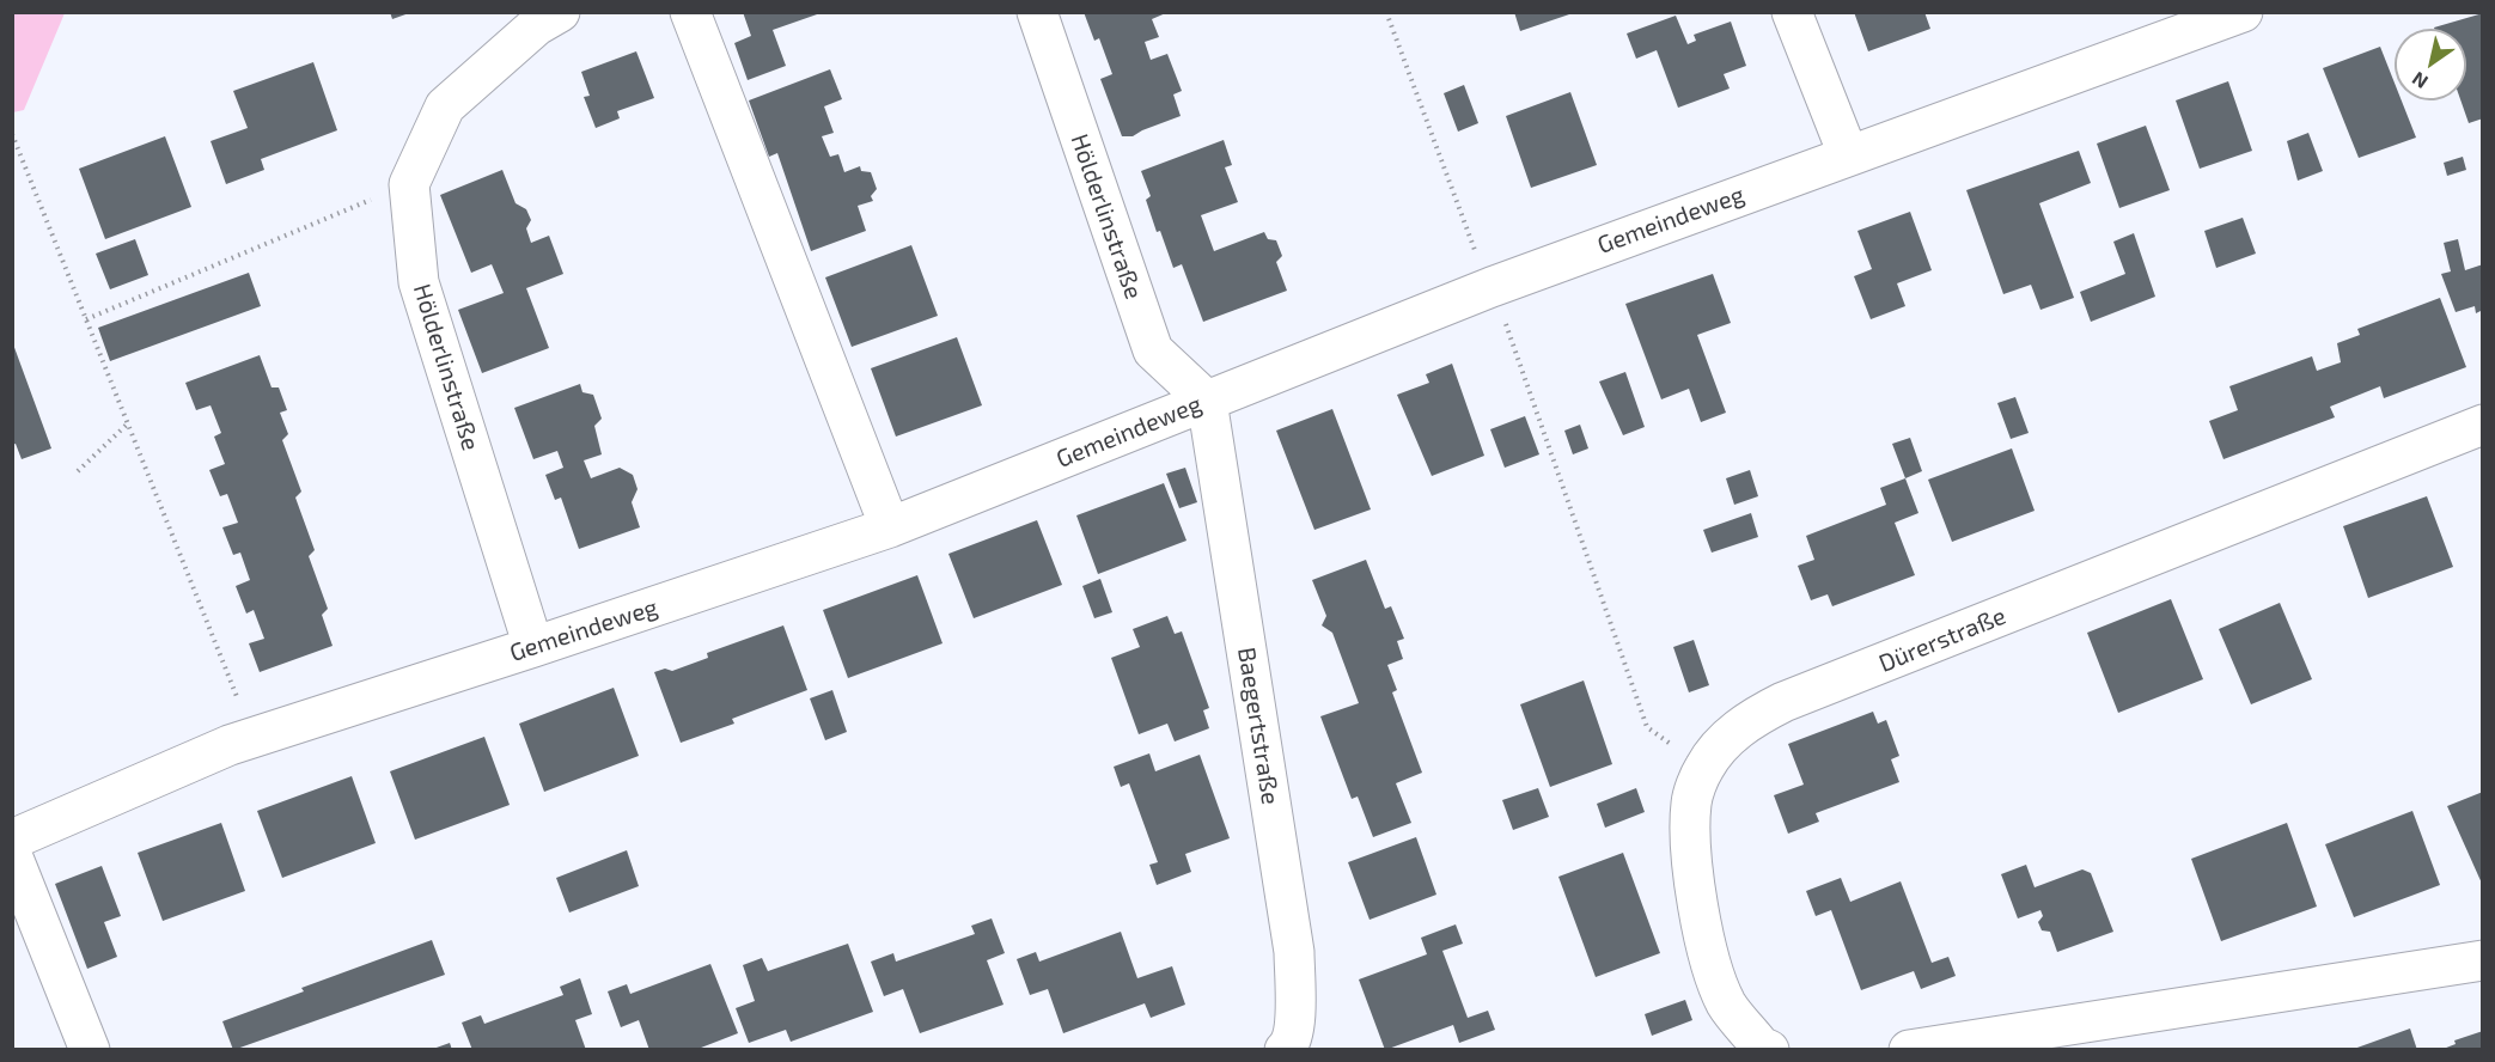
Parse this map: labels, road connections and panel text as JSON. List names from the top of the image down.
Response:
{
  "streets": {
    "street": [
      "Hölderlinstraße",
      "Gemeindeweg",
      "Dürerstraße",
      "Baegertstraße"
    ]
  },
  "crossings": [
    ["Hölderlinstraße", "Gemeindeweg"],
    ["Hölderlinstraße", "Baegertstraße"],
    ["Gemeindeweg", "Baegertstraße"]
  ],
  "north": "bottom left"
}
